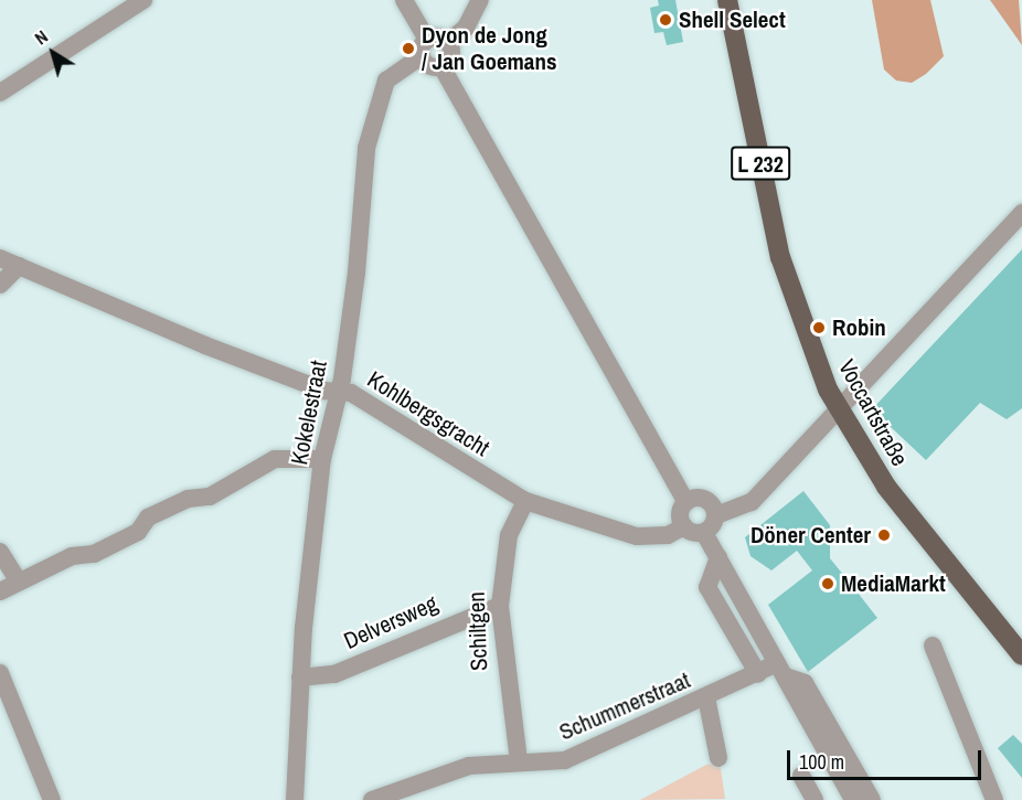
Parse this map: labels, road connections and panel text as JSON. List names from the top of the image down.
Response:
{
  "streets": {
    "main road": ["L 232", "Voccartstraße"],
    "street": [
      "Kokelestraat",
      "Kohlbergsgracht",
      "Delversweg",
      "Schiltgen",
      "Schummerstraat"
    ]
  },
  "crossings": [
    ["Kokelestraat", "Kohlbergsgracht"],
    ["Kokelestraat", "Delversweg"],
    ["Kohlbergsgracht", "Schiltgen"],
    ["Delversweg", "Schiltgen"],
    ["Schiltgen", "Schummerstraat"]
  ],
  "places": [
    "Shell Select",
    "Dyon de Jong / Jan Goemans",
    "Robin",
    "Döner Center",
    "MediaMarkt"
  ],
  "scale_bar": "100 m",
  "north": "top left"
}
